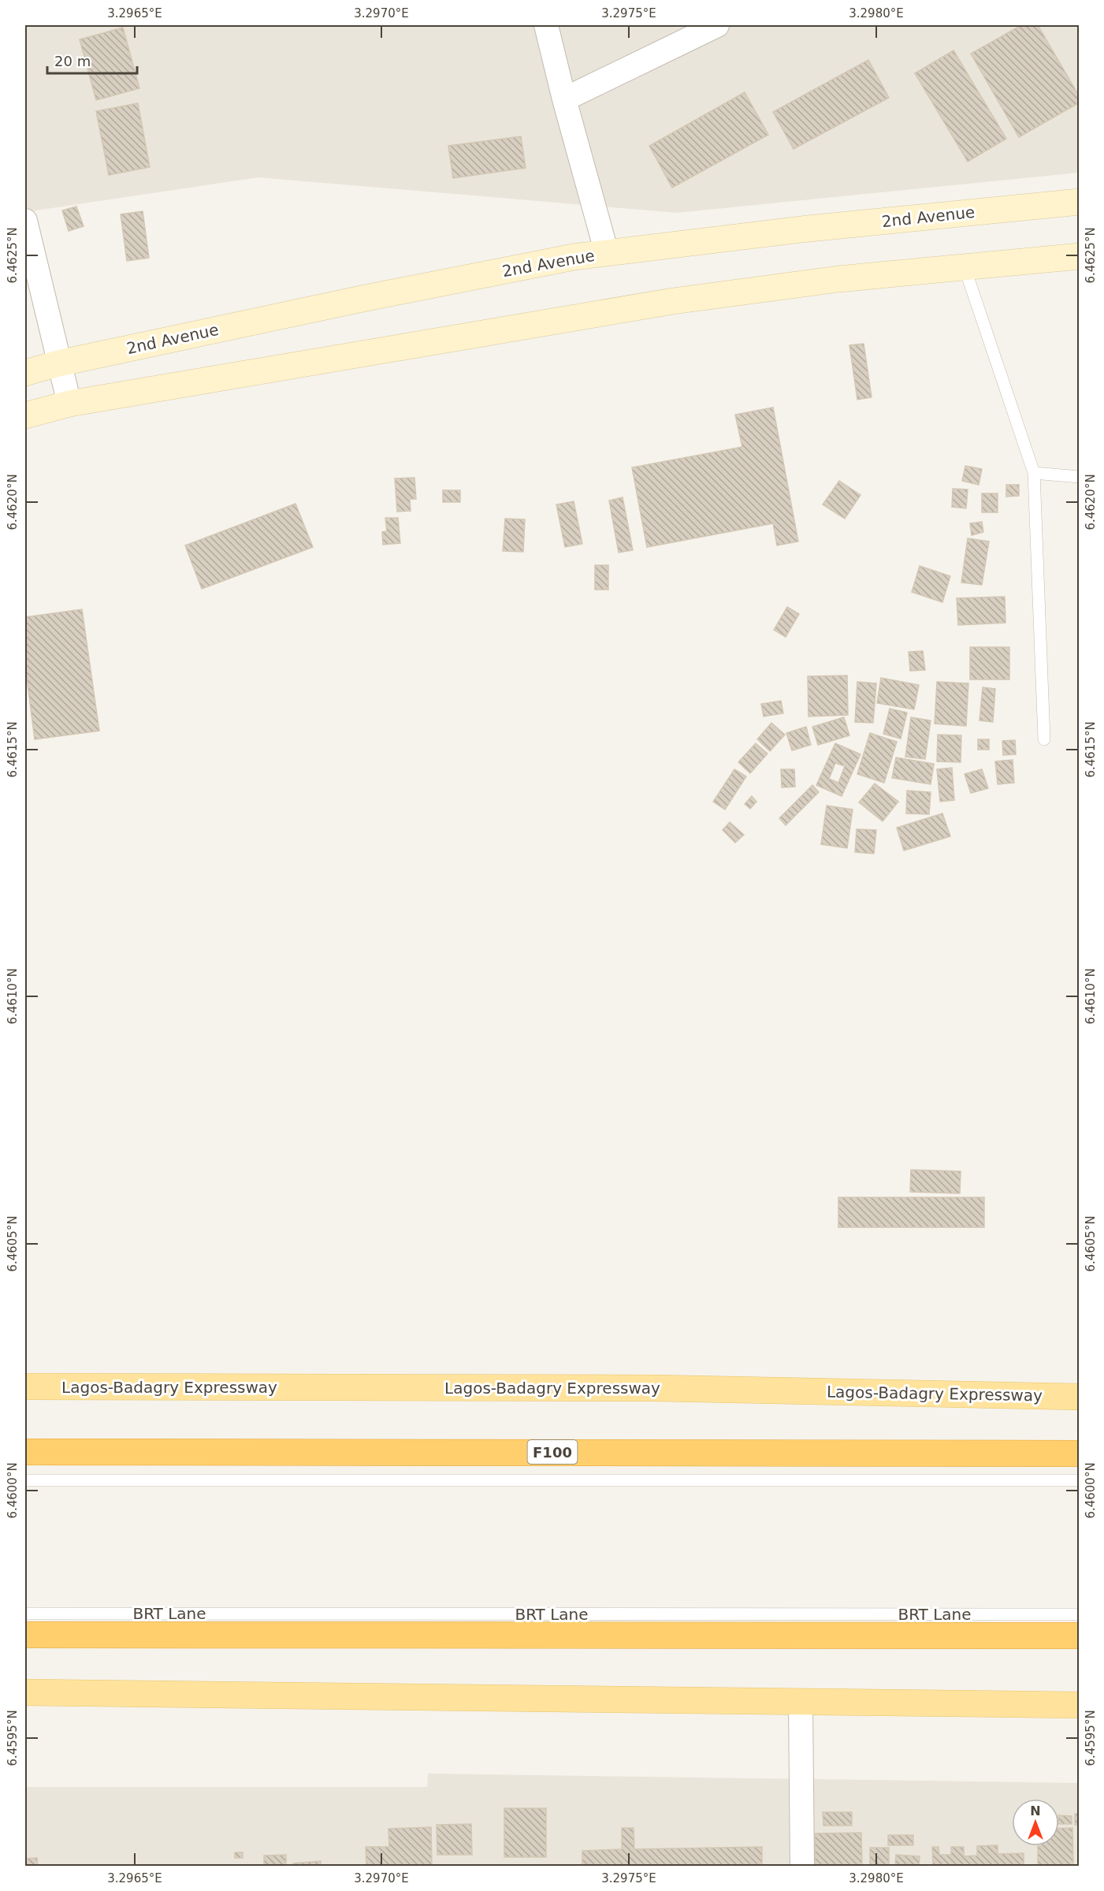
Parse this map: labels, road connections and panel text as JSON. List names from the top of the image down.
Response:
{
  "streets": {
    "highway": ["F100"],
    "main road": ["Lagos-Badagry Expressway"],
    "street": ["2nd Avenue"],
    "lane": ["BRT Lane"]
  },
  "scale_bar": "20 m",
  "north": "top",
  "coordinates": [
    "3.2965°E",
    "3.2970°E",
    "3.2975°E",
    "3.2980°E",
    "6.4625°N",
    "6.4620°N",
    "6.4615°N",
    "6.4610°N",
    "6.4605°N",
    "6.4600°N",
    "6.4595°N"
  ]
}
